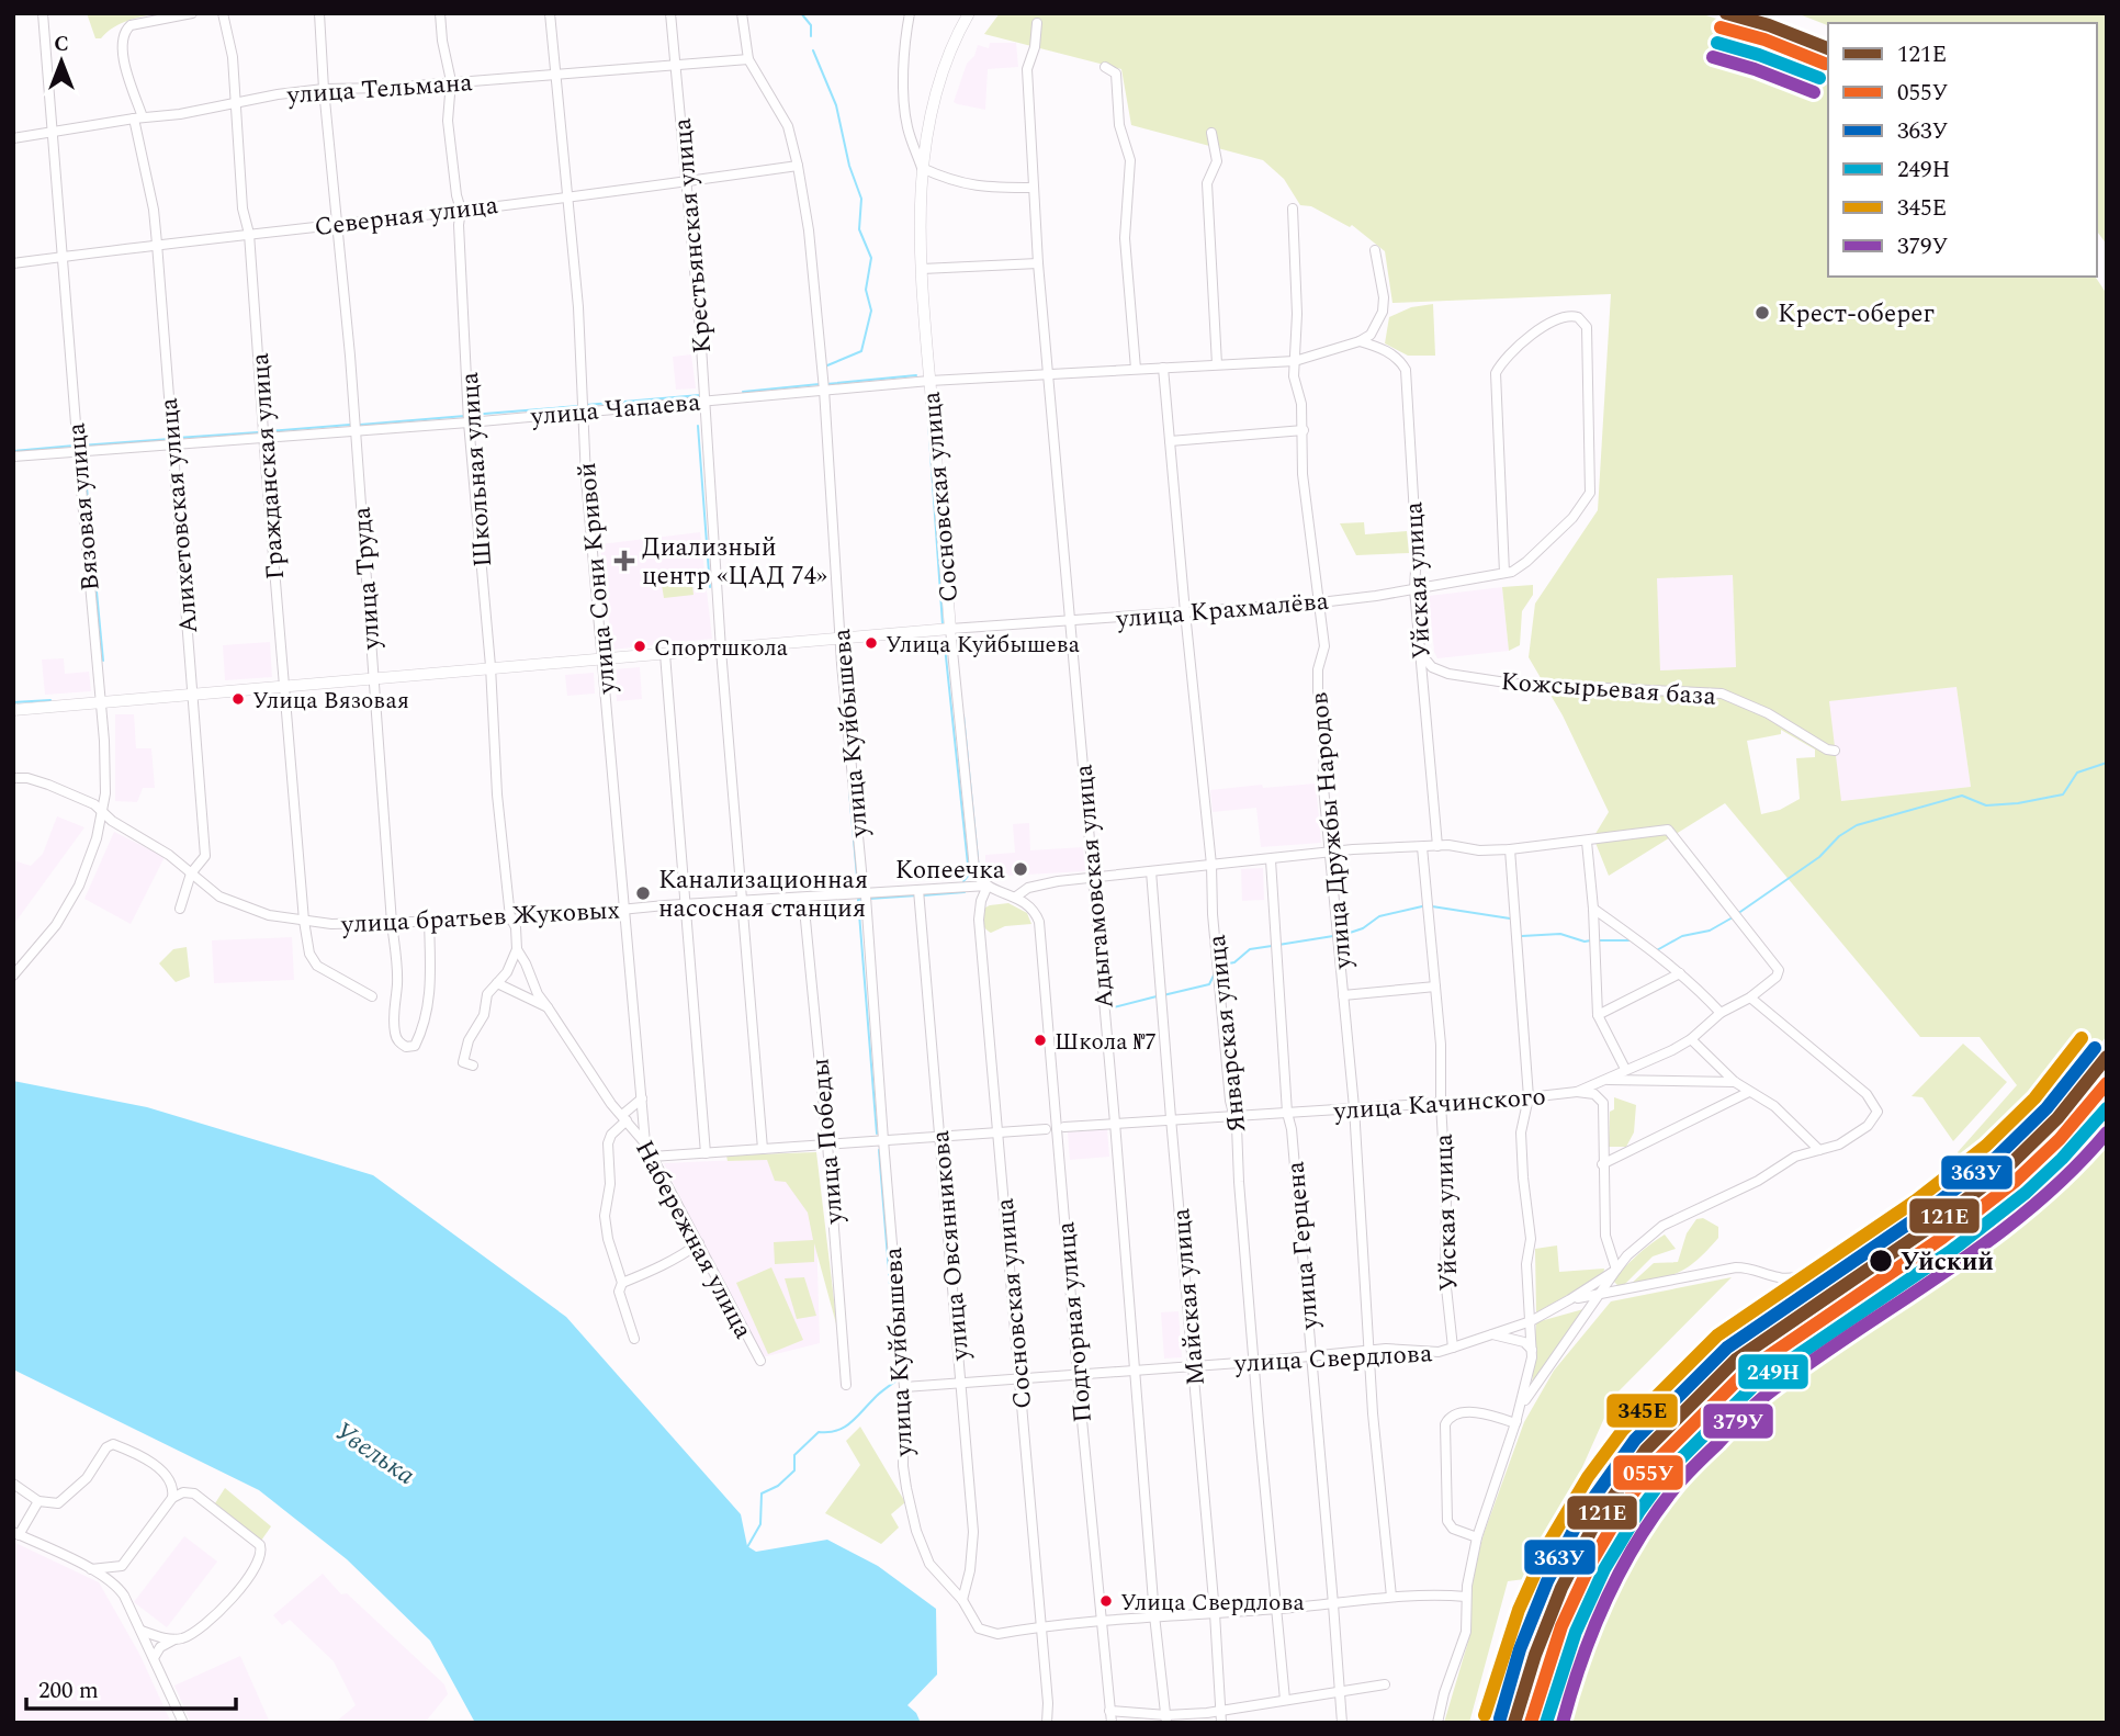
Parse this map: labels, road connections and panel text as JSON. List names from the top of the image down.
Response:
{
  "streets": {
    "main road": ["Сосновская улица", "улица Крахмалёва"],
    "street": [
      "улица Тельмана",
      "Северная улица",
      "Крестьянская улица",
      "улица Чапаева",
      "Гражданская улица",
      "Школьная улица",
      "Вязовая улица",
      "Алихетовская улица",
      "улица Труда",
      "улица Сони Кривой",
      "Уйская улица",
      "Кожсырьевая база",
      "улица Куйбышева",
      "улица Дружбы Народов",
      "Адыгамовская улица",
      "улица братьев Жуковых",
      "Январская улица",
      "улица Качинского",
      "улица Победы",
      "Набережная улица",
      "улица Овсянникова",
      "улица Герцена",
      "Майская улица",
      "Подгорная улица",
      "улица Свердлова"
    ]
  },
  "crossings": [
    ["улица Тельмана", "Крестьянская улица"],
    ["улица Тельмана", "Гражданская улица"],
    ["улица Тельмана", "Школьная улица"],
    ["улица Тельмана", "Вязовая улица"],
    ["улица Тельмана", "Алихетовская улица"],
    ["улица Тельмана", "улица Труда"],
    ["улица Тельмана", "улица Сони Кривой"],
    ["улица Тельмана", "улица Куйбышева"],
    ["Северная улица", "Крестьянская улица"],
    ["Северная улица", "Гражданская улица"],
    ["Северная улица", "Школьная улица"],
    ["Северная улица", "Вязовая улица"],
    ["Северная улица", "Алихетовская улица"],
    ["Северная улица", "улица Труда"],
    ["Северная улица", "улица Сони Кривой"],
    ["Северная улица", "улица Куйбышева"],
    ["Крестьянская улица", "улица Чапаева"],
    ["Крестьянская улица", "улица Крахмалёва"],
    ["Крестьянская улица", "улица братьев Жуковых"],
    ["улица Чапаева", "Гражданская улица"],
    ["улица Чапаева", "Школьная улица"],
    ["улица Чапаева", "Сосновская улица"],
    ["улица Чапаева", "Вязовая улица"],
    ["улица Чапаева", "Алихетовская улица"],
    ["улица Чапаева", "улица Труда"],
    ["улица Чапаева", "улица Сони Кривой"],
    ["улица Чапаева", "Уйская улица"],
    ["улица Чапаева", "улица Куйбышева"],
    ["улица Чапаева", "улица Дружбы Народов"],
    ["улица Чапаева", "Адыгамовская улица"],
    ["улица Чапаева", "Январская улица"],
    ["Гражданская улица", "улица Крахмалёва"],
    ["Гражданская улица", "улица братьев Жуковых"],
    ["Школьная улица", "улица Крахмалёва"],
    ["Школьная улица", "улица братьев Жуковых"],
    ["Школьная улица", "Набережная улица"],
    ["Сосновская улица", "улица Крахмалёва"],
    ["Сосновская улица", "улица Куйбышева"],
    ["Сосновская улица", "улица братьев Жуковых"],
    ["Сосновская улица", "улица Свердлова"],
    ["Вязовая улица", "улица Крахмалёва"],
    ["Вязовая улица", "улица братьев Жуковых"],
    ["Алихетовская улица", "улица Крахмалёва"],
    ["Алихетовская улица", "улица братьев Жуковых"],
    ["улица Труда", "улица Крахмалёва"],
    ["улица Труда", "улица братьев Жуковых"],
    ["улица Сони Кривой", "улица Крахмалёва"],
    ["улица Сони Кривой", "улица братьев Жуковых"],
    ["улица Сони Кривой", "Набережная улица"],
    ["Уйская улица", "улица Крахмалёва"],
    ["Уйская улица", "Кожсырьевая база"],
    ["Уйская улица", "улица Дружбы Народов"],
    ["Уйская улица", "улица Качинского"],
    ["Уйская улица", "улица Свердлова"],
    ["улица Крахмалёва", "улица Куйбышева"],
    ["улица Крахмалёва", "улица Дружбы Народов"],
    ["улица Крахмалёва", "Адыгамовская улица"],
    ["улица Крахмалёва", "Январская улица"],
    ["улица Куйбышева", "улица братьев Жуковых"],
    ["улица Куйбышева", "улица Овсянникова"],
    ["улица Куйбышева", "улица Свердлова"],
    ["улица Дружбы Народов", "улица Качинского"],
    ["улица Дружбы Народов", "улица Свердлова"],
    ["Адыгамовская улица", "улица Качинского"],
    ["Адыгамовская улица", "улица Свердлова"],
    ["улица братьев Жуковых", "улица Победы"],
    ["улица братьев Жуковых", "улица Овсянникова"],
    ["Январская улица", "улица Качинского"],
    ["Январская улица", "улица Свердлова"],
    ["улица Качинского", "улица Герцена"],
    ["улица Качинского", "Майская улица"],
    ["улица Качинского", "улица Свердлова"],
    ["улица Овсянникова", "улица Свердлова"],
    ["улица Герцена", "улица Свердлова"],
    ["Майская улица", "улица Свердлова"],
    ["Подгорная улица", "улица Свердлова"]
  ],
  "water": ["Увелька"],
  "places": {
    "other": [
      "Крест-оберег",
      "Улица Куйбышева",
      "Спортшкола",
      "Улица Вязовая",
      "Копеечка",
      "Канализационная насосная станция",
      "Школа №7",
      "Уйский",
      "Улица Свердлова"
    ],
    "health": ["Диализный центр «ЦАД 74»"]
  },
  "lines": [
    "transit line 121Е",
    "transit line 055У",
    "transit line 249Н",
    "transit line 379У",
    "transit line 345Е",
    "transit line 363У"
  ],
  "legend": [
    "121Е",
    "055У",
    "363У",
    "249Н",
    "345Е",
    "379У"
  ],
  "scale_bar": "200 m",
  "north": "top"
}
